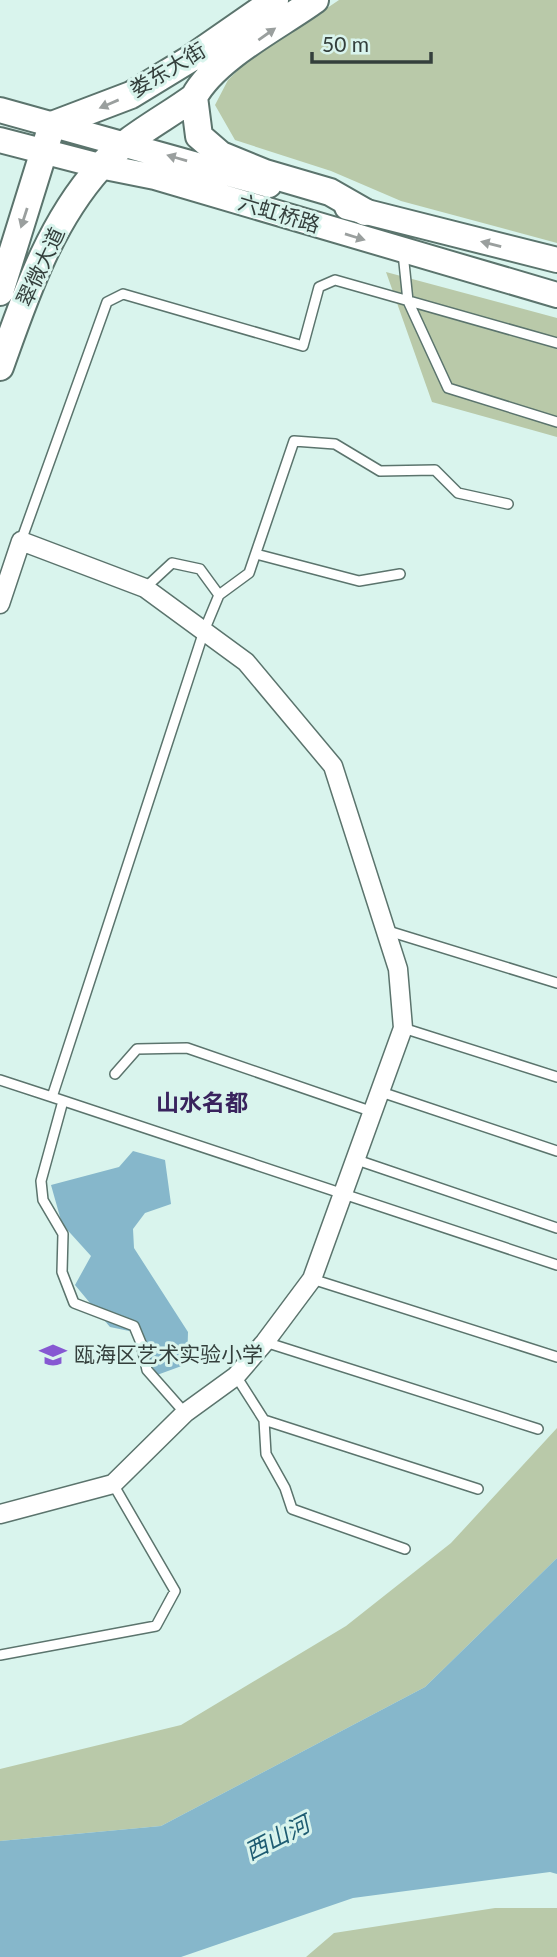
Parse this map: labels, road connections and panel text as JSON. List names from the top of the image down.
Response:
{
  "streets": {
    "main road": ["娄东大街", "六虹桥路", "翠微大道"]
  },
  "crossings": [
    ["娄东大街", "六虹桥路"],
    ["娄东大街", "翠微大道"],
    ["六虹桥路", "翠微大道"]
  ],
  "districts": ["山水名都"],
  "water": ["西山河"],
  "places": {
    "school or university": ["瓯海区艺术实验小学"]
  },
  "scale_bar": "50 m"
}
